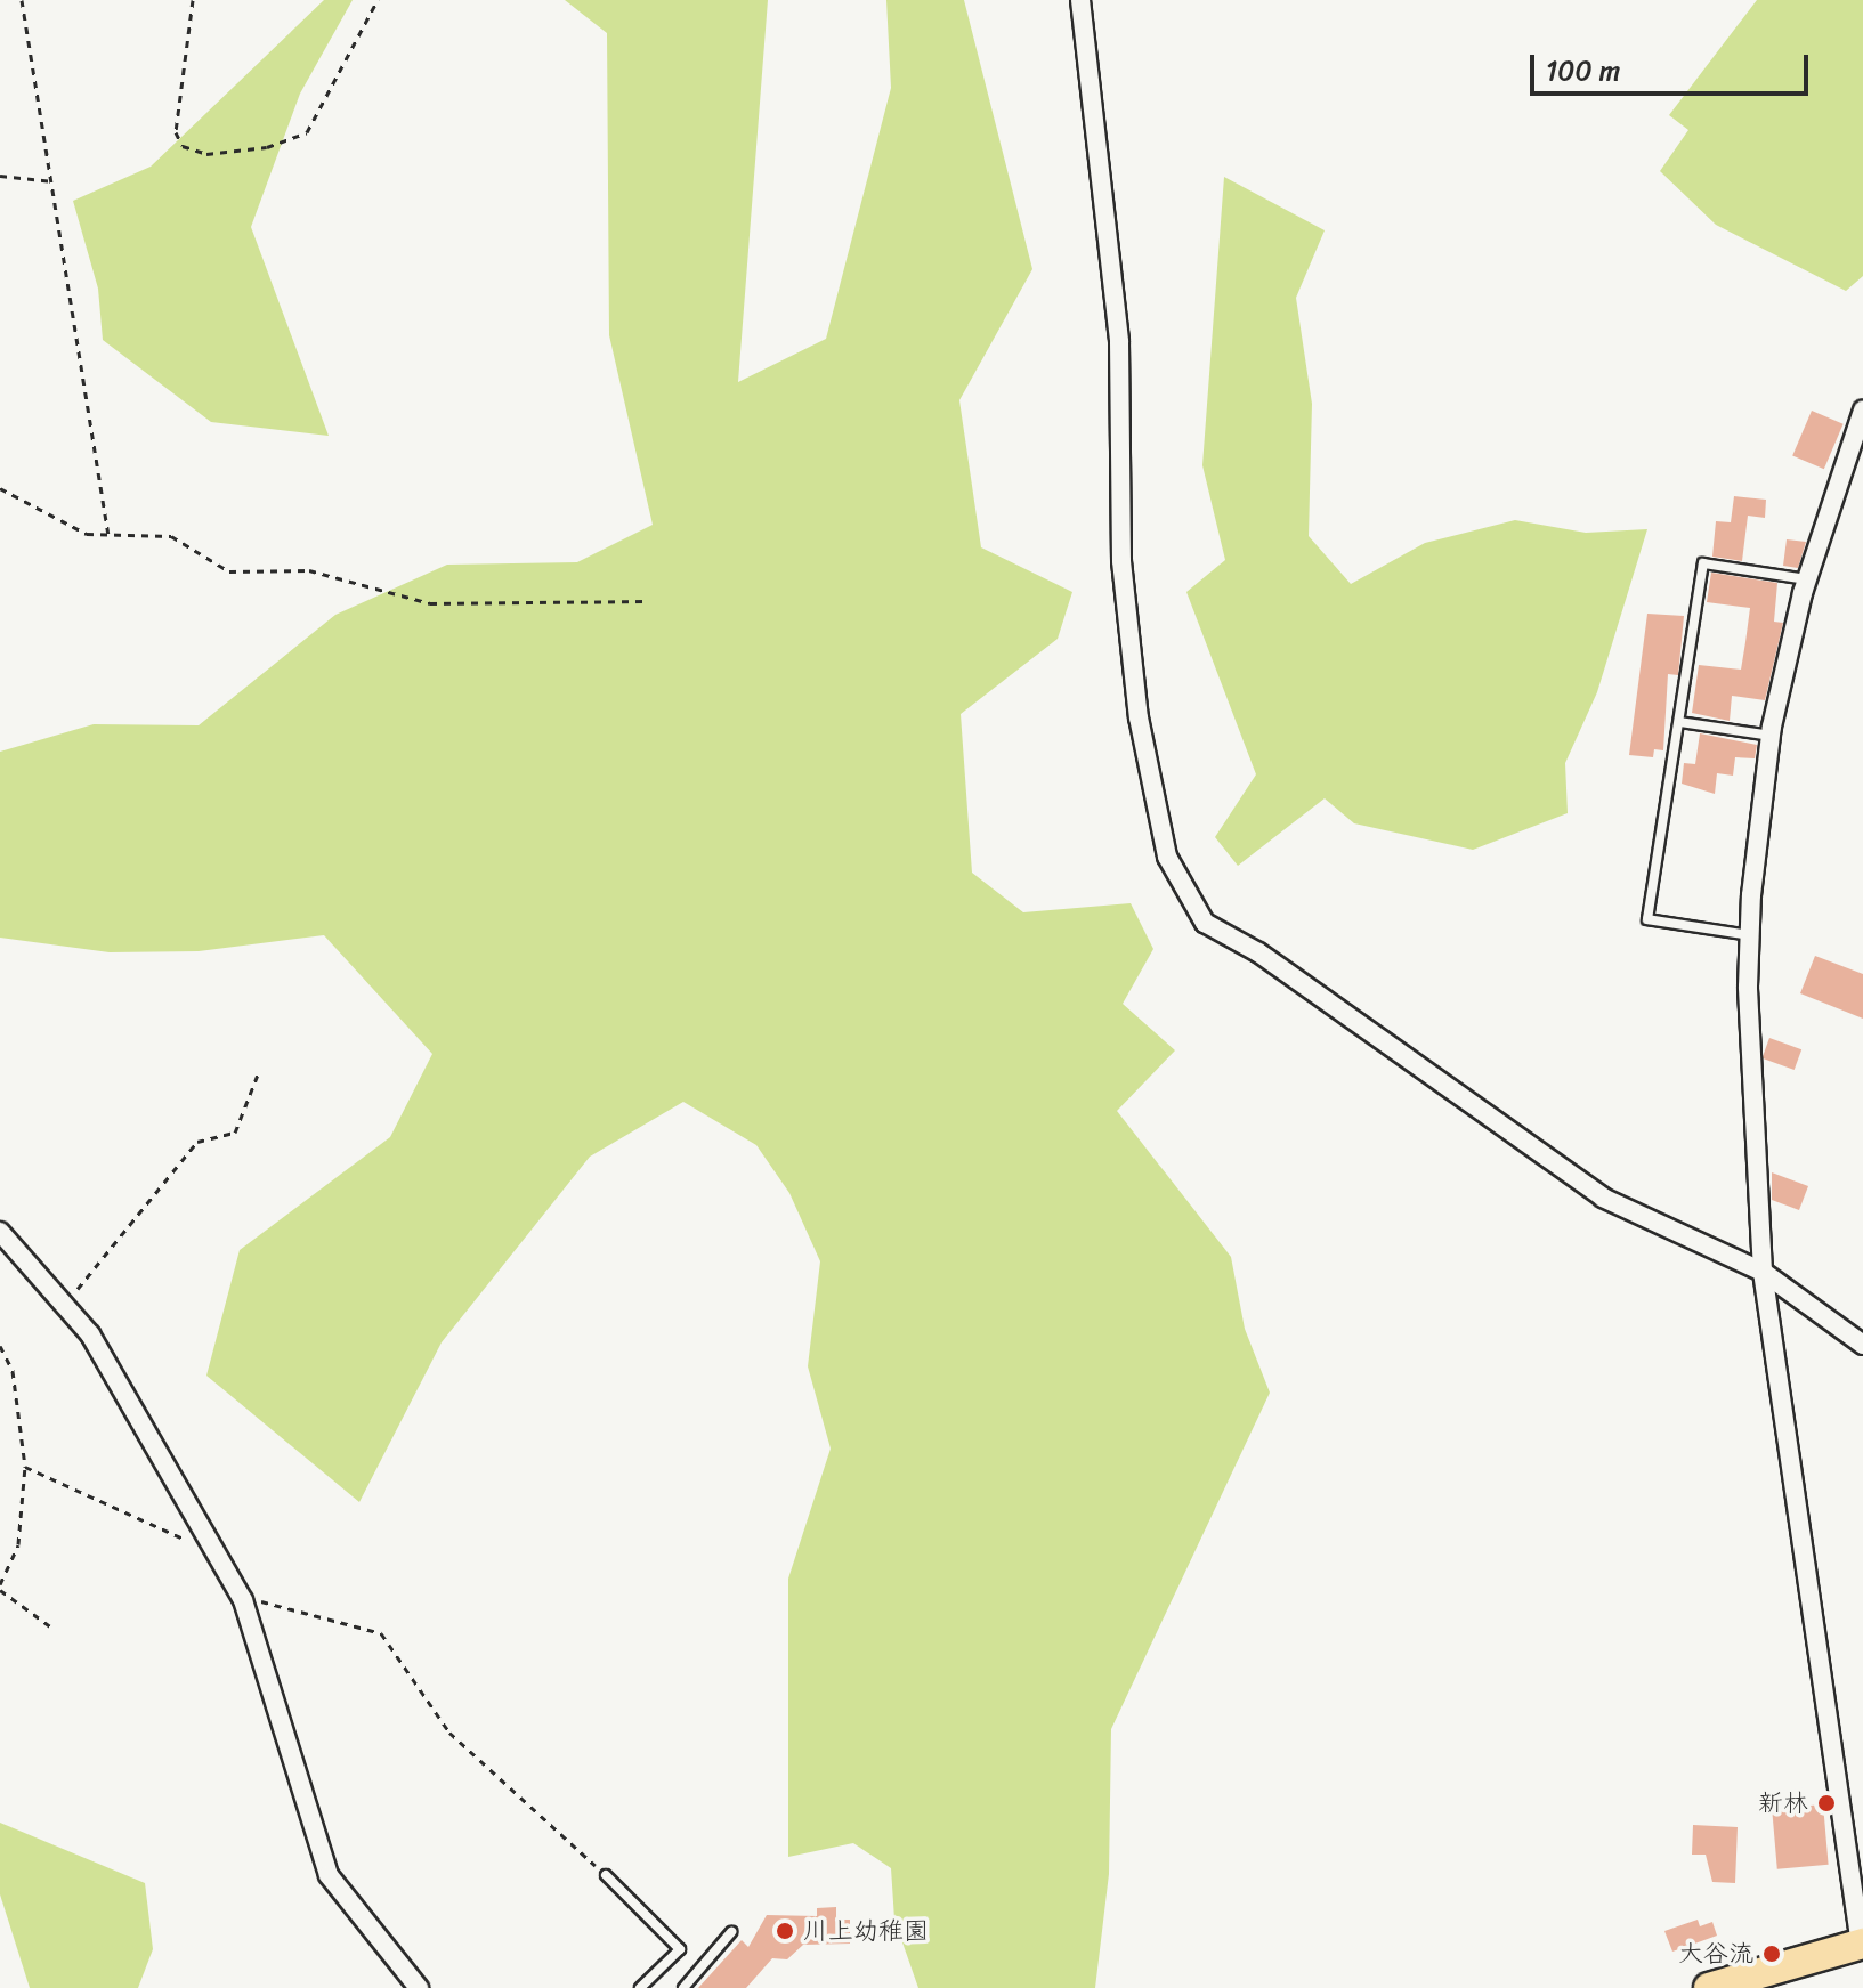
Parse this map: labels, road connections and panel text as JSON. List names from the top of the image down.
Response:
{
  "places": ["新林", "川上幼稚園", "大谷流"],
  "scale_bar": "100 m"
}
